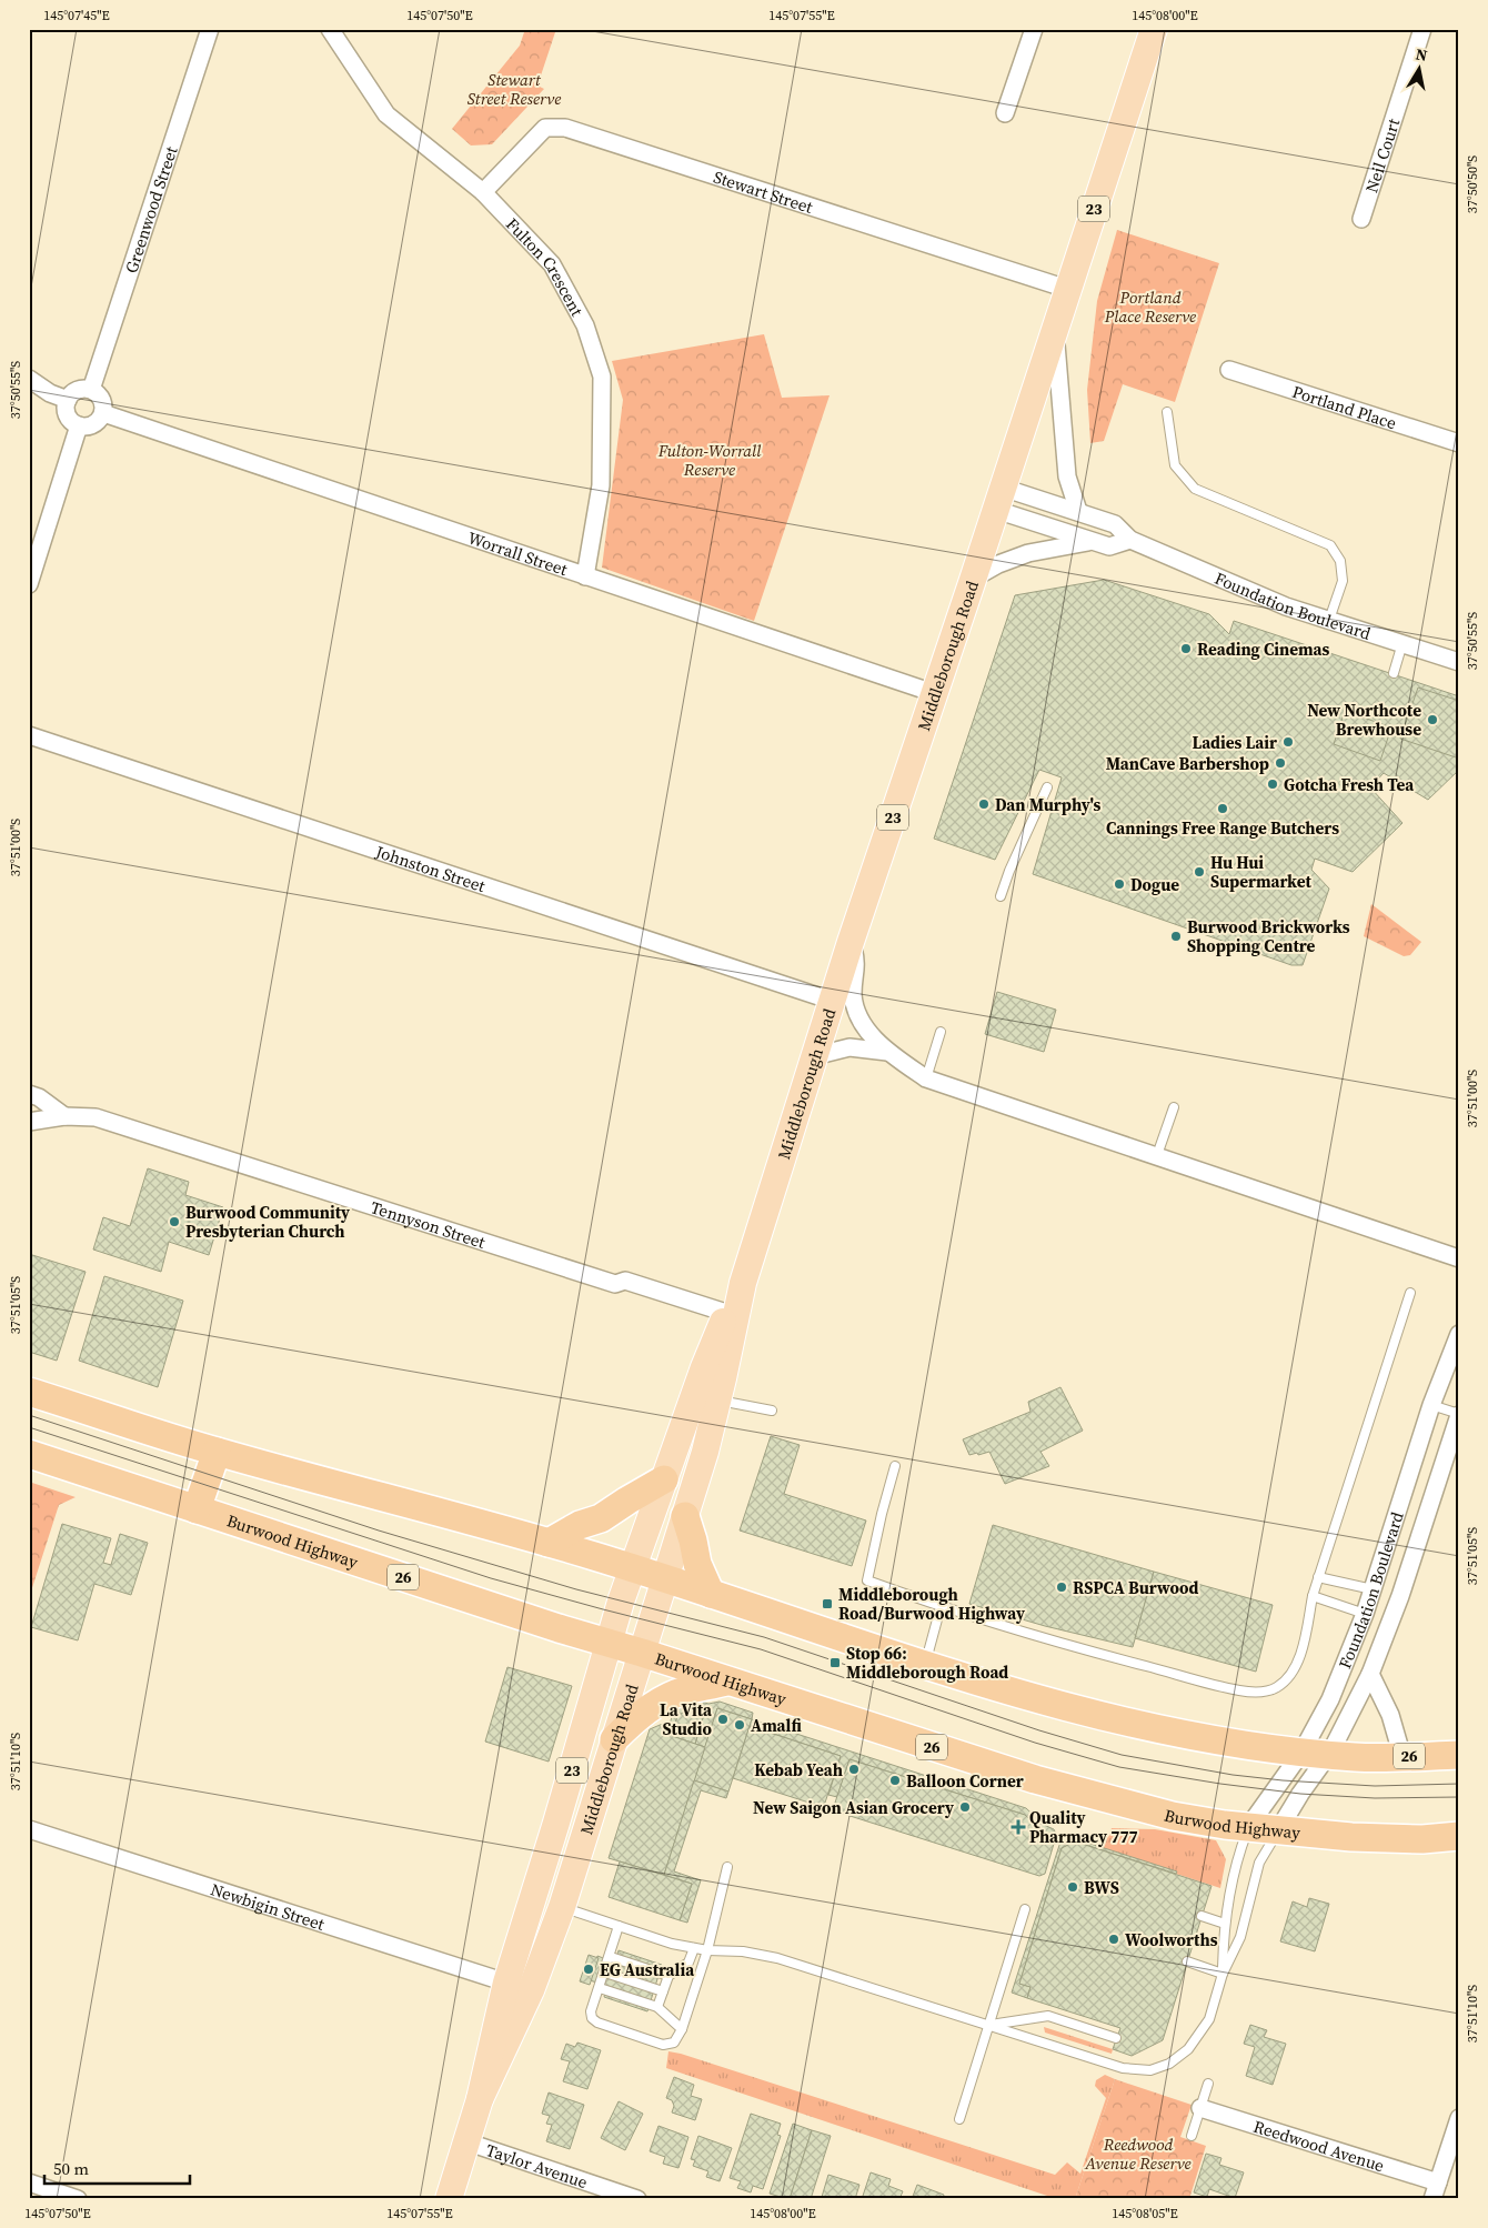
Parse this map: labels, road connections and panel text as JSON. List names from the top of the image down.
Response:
{
  "streets": {
    "highway": ["Burwood Highway", "26"],
    "main road": ["23", "Middleborough Road"],
    "street": [
      "Neil Court",
      "Stewart Street",
      "Greenwood Street",
      "Fulton Crescent",
      "Portland Place",
      "Worrall Street",
      "Foundation Boulevard",
      "Johnston Street",
      "Tennyson Street",
      "Newbigin Street",
      "Reedwood Avenue",
      "Taylor Avenue"
    ]
  },
  "crossings": [
    ["Stewart Street", "Fulton Crescent"],
    ["Stewart Street", "Middleborough Road"],
    ["Greenwood Street", "Worrall Street"],
    ["Fulton Crescent", "Worrall Street"],
    ["Worrall Street", "Middleborough Road"],
    ["Foundation Boulevard", "Middleborough Road"],
    ["Foundation Boulevard", "Burwood Highway"],
    ["Foundation Boulevard", "26"],
    ["Middleborough Road", "Johnston Street"],
    ["Middleborough Road", "Tennyson Street"],
    ["Middleborough Road", "Burwood Highway"],
    ["Middleborough Road", "26"],
    ["Middleborough Road", "Newbigin Street"],
    ["Middleborough Road", "Taylor Avenue"]
  ],
  "parks": [
    "Stewart Street Reserve",
    "Portland Place Reserve",
    "Fulton-Worrall Reserve",
    "Reedwood Avenue Reserve"
  ],
  "places": {
    "other": [
      "Reading Cinemas",
      "New Northcote Brewhouse",
      "Ladies Lair",
      "ManCave Barbershop",
      "Gotcha Fresh Tea",
      "Dan Murphy's",
      "Cannings Free Range Butchers",
      "Hu Hui Supermarket",
      "Dogue",
      "Burwood Brickworks Shopping Centre",
      "Burwood Community Presbyterian Church",
      "RSPCA Burwood",
      "La Vita Studio",
      "Amalfi",
      "Kebab Yeah",
      "Balloon Corner",
      "New Saigon Asian Grocery",
      "BWS",
      "Woolworths",
      "EG Australia"
    ],
    "transit": ["Middleborough Road/Burwood Highway", "Stop 66: Middleborough Road"],
    "health": ["Quality Pharmacy 777"]
  },
  "scale_bar": "50 m",
  "north": "top",
  "coordinates": [
    "145°07'45\"E",
    "145°07'50\"E",
    "145°07'55\"E",
    "145°08'00\"E",
    "37°50'50\"S",
    "37°50'55\"S",
    "37°51'00\"S",
    "37°51'05\"S",
    "37°51'10\"S",
    "145°08'05\"E"
  ]
}
